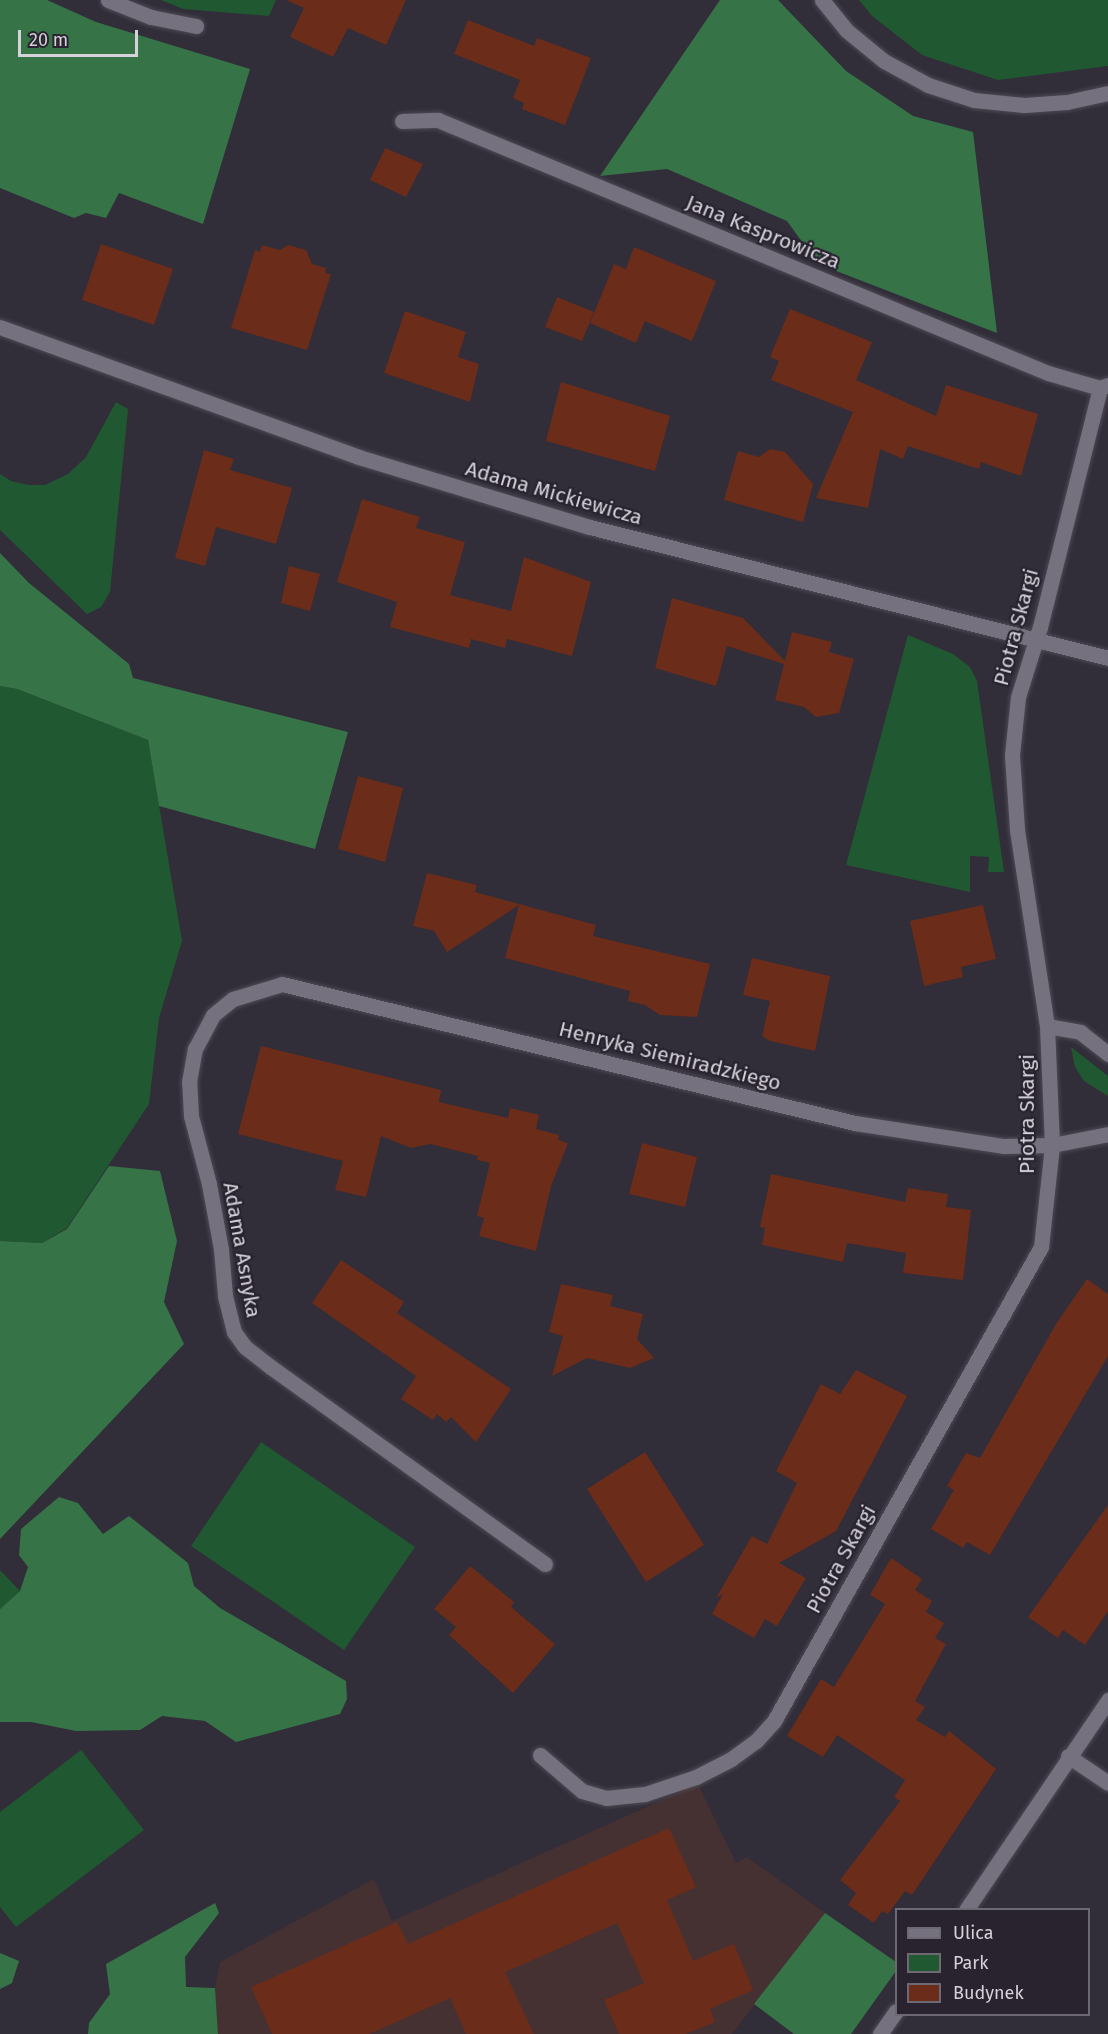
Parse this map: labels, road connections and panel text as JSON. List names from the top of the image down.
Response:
{
  "streets": {
    "street": [
      "Jana Kasprowicza",
      "Adama Mickiewicza",
      "Piotra Skargi",
      "Henryka Siemiradzkiego",
      "Adama Asnyka"
    ]
  },
  "crossings": [
    ["Jana Kasprowicza", "Piotra Skargi"],
    ["Adama Mickiewicza", "Piotra Skargi"],
    ["Piotra Skargi", "Henryka Siemiradzkiego"],
    ["Henryka Siemiradzkiego", "Adama Asnyka"]
  ],
  "legend": ["Ulica", "Park", "Budynek"],
  "scale_bar": "20 m"
}
